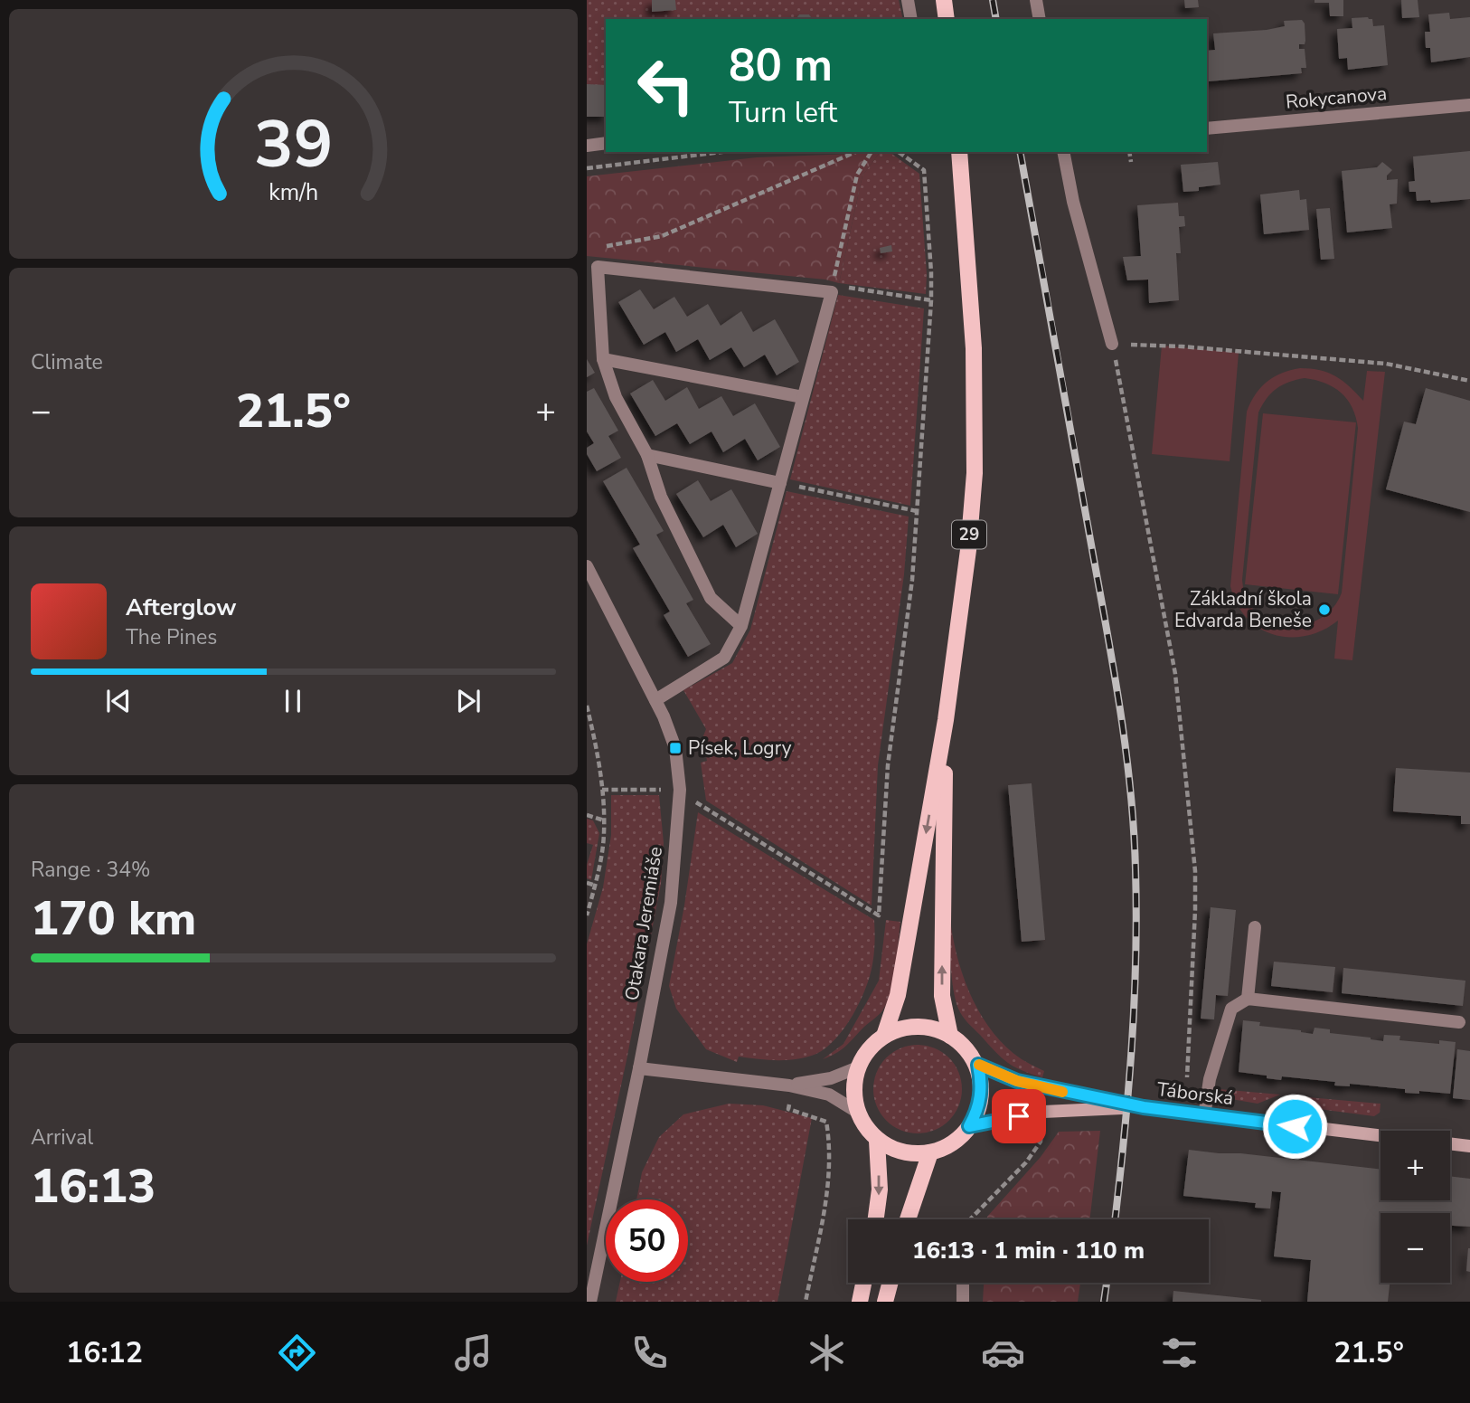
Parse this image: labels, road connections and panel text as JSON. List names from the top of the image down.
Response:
{
  "streets": {
    "main road": ["29", "Táborská"],
    "street": ["Rokycanova", "Otakara Jeremiáše"]
  },
  "crossings": [
    ["29", "Táborská"]
  ],
  "places": {
    "other": ["Základní škola Edvarda Beneše"],
    "transit": ["Písek, Logry"]
  },
  "page": {
    "turn": ["80 m", "Turn left"],
    "tile": [
      "Climate",
      ["Range · 34%", "170 km"],
      ["Arrival", "16:13"]
    ],
    "heat": ["−", "21.5°", "+"],
    "song": ["Afterglow", "The Pines"],
    "map_buttons": ["+", "−"],
    "limit": "50",
    "trip": "16:13 · 1 min · 110 m",
    "tabs": ["16:12", "21.5°"],
    "gauge": ["39", "km/h"]
  }
}
